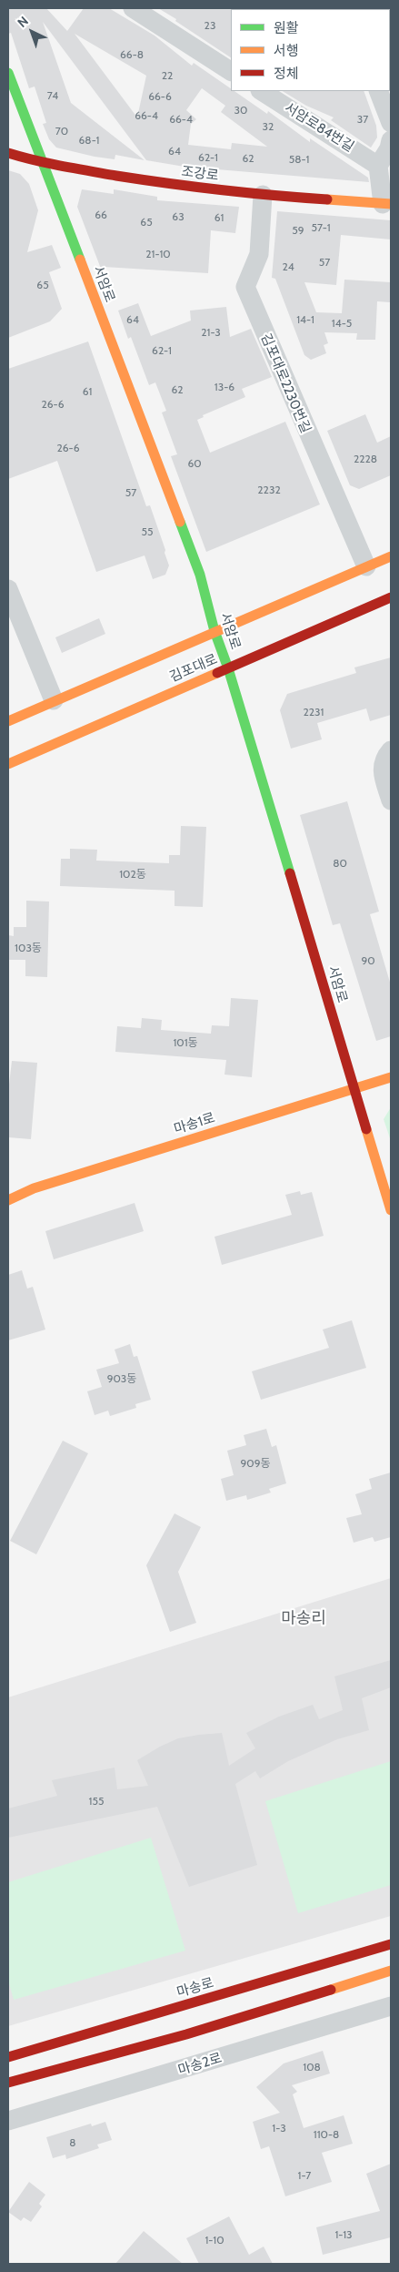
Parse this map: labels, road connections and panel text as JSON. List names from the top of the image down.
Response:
{
  "streets": {
    "street": [
      "서암로84번길",
      "조강로",
      "서암로",
      "김포대로2230번길",
      "김포대로",
      "마송1로",
      "마송로",
      "마송2로"
    ]
  },
  "crossings": [
    ["조강로", "서암로"],
    ["조강로", "김포대로2230번길"],
    ["서암로", "김포대로"],
    ["서암로", "마송1로"],
    ["김포대로2230번길", "김포대로"]
  ],
  "districts": ["마송리"],
  "house_numbers": [
    "23",
    "66-8",
    "22",
    "74",
    "66-6",
    "30",
    "66-4",
    "66-4",
    "37",
    "32",
    "70",
    "68-1",
    "64",
    "62-1",
    "62",
    "58-1",
    "66",
    "63",
    "61",
    "65",
    "57-1",
    "59",
    "21-10",
    "57",
    "24",
    "65",
    "64",
    "14-1",
    "14-5",
    "21-3",
    "62-1",
    "13-6",
    "62",
    "61",
    "26-6",
    "26-6",
    "2228",
    "60",
    "2232",
    "57",
    "55",
    "2231",
    "80",
    "102동",
    "103동",
    "90",
    "101동",
    "903동",
    "909동",
    "155",
    "108",
    "1-3",
    "110-8",
    "8",
    "1-7",
    "1-13",
    "1-10"
  ],
  "legend": ["원활", "서행", "정체"],
  "north": "top left"
}
